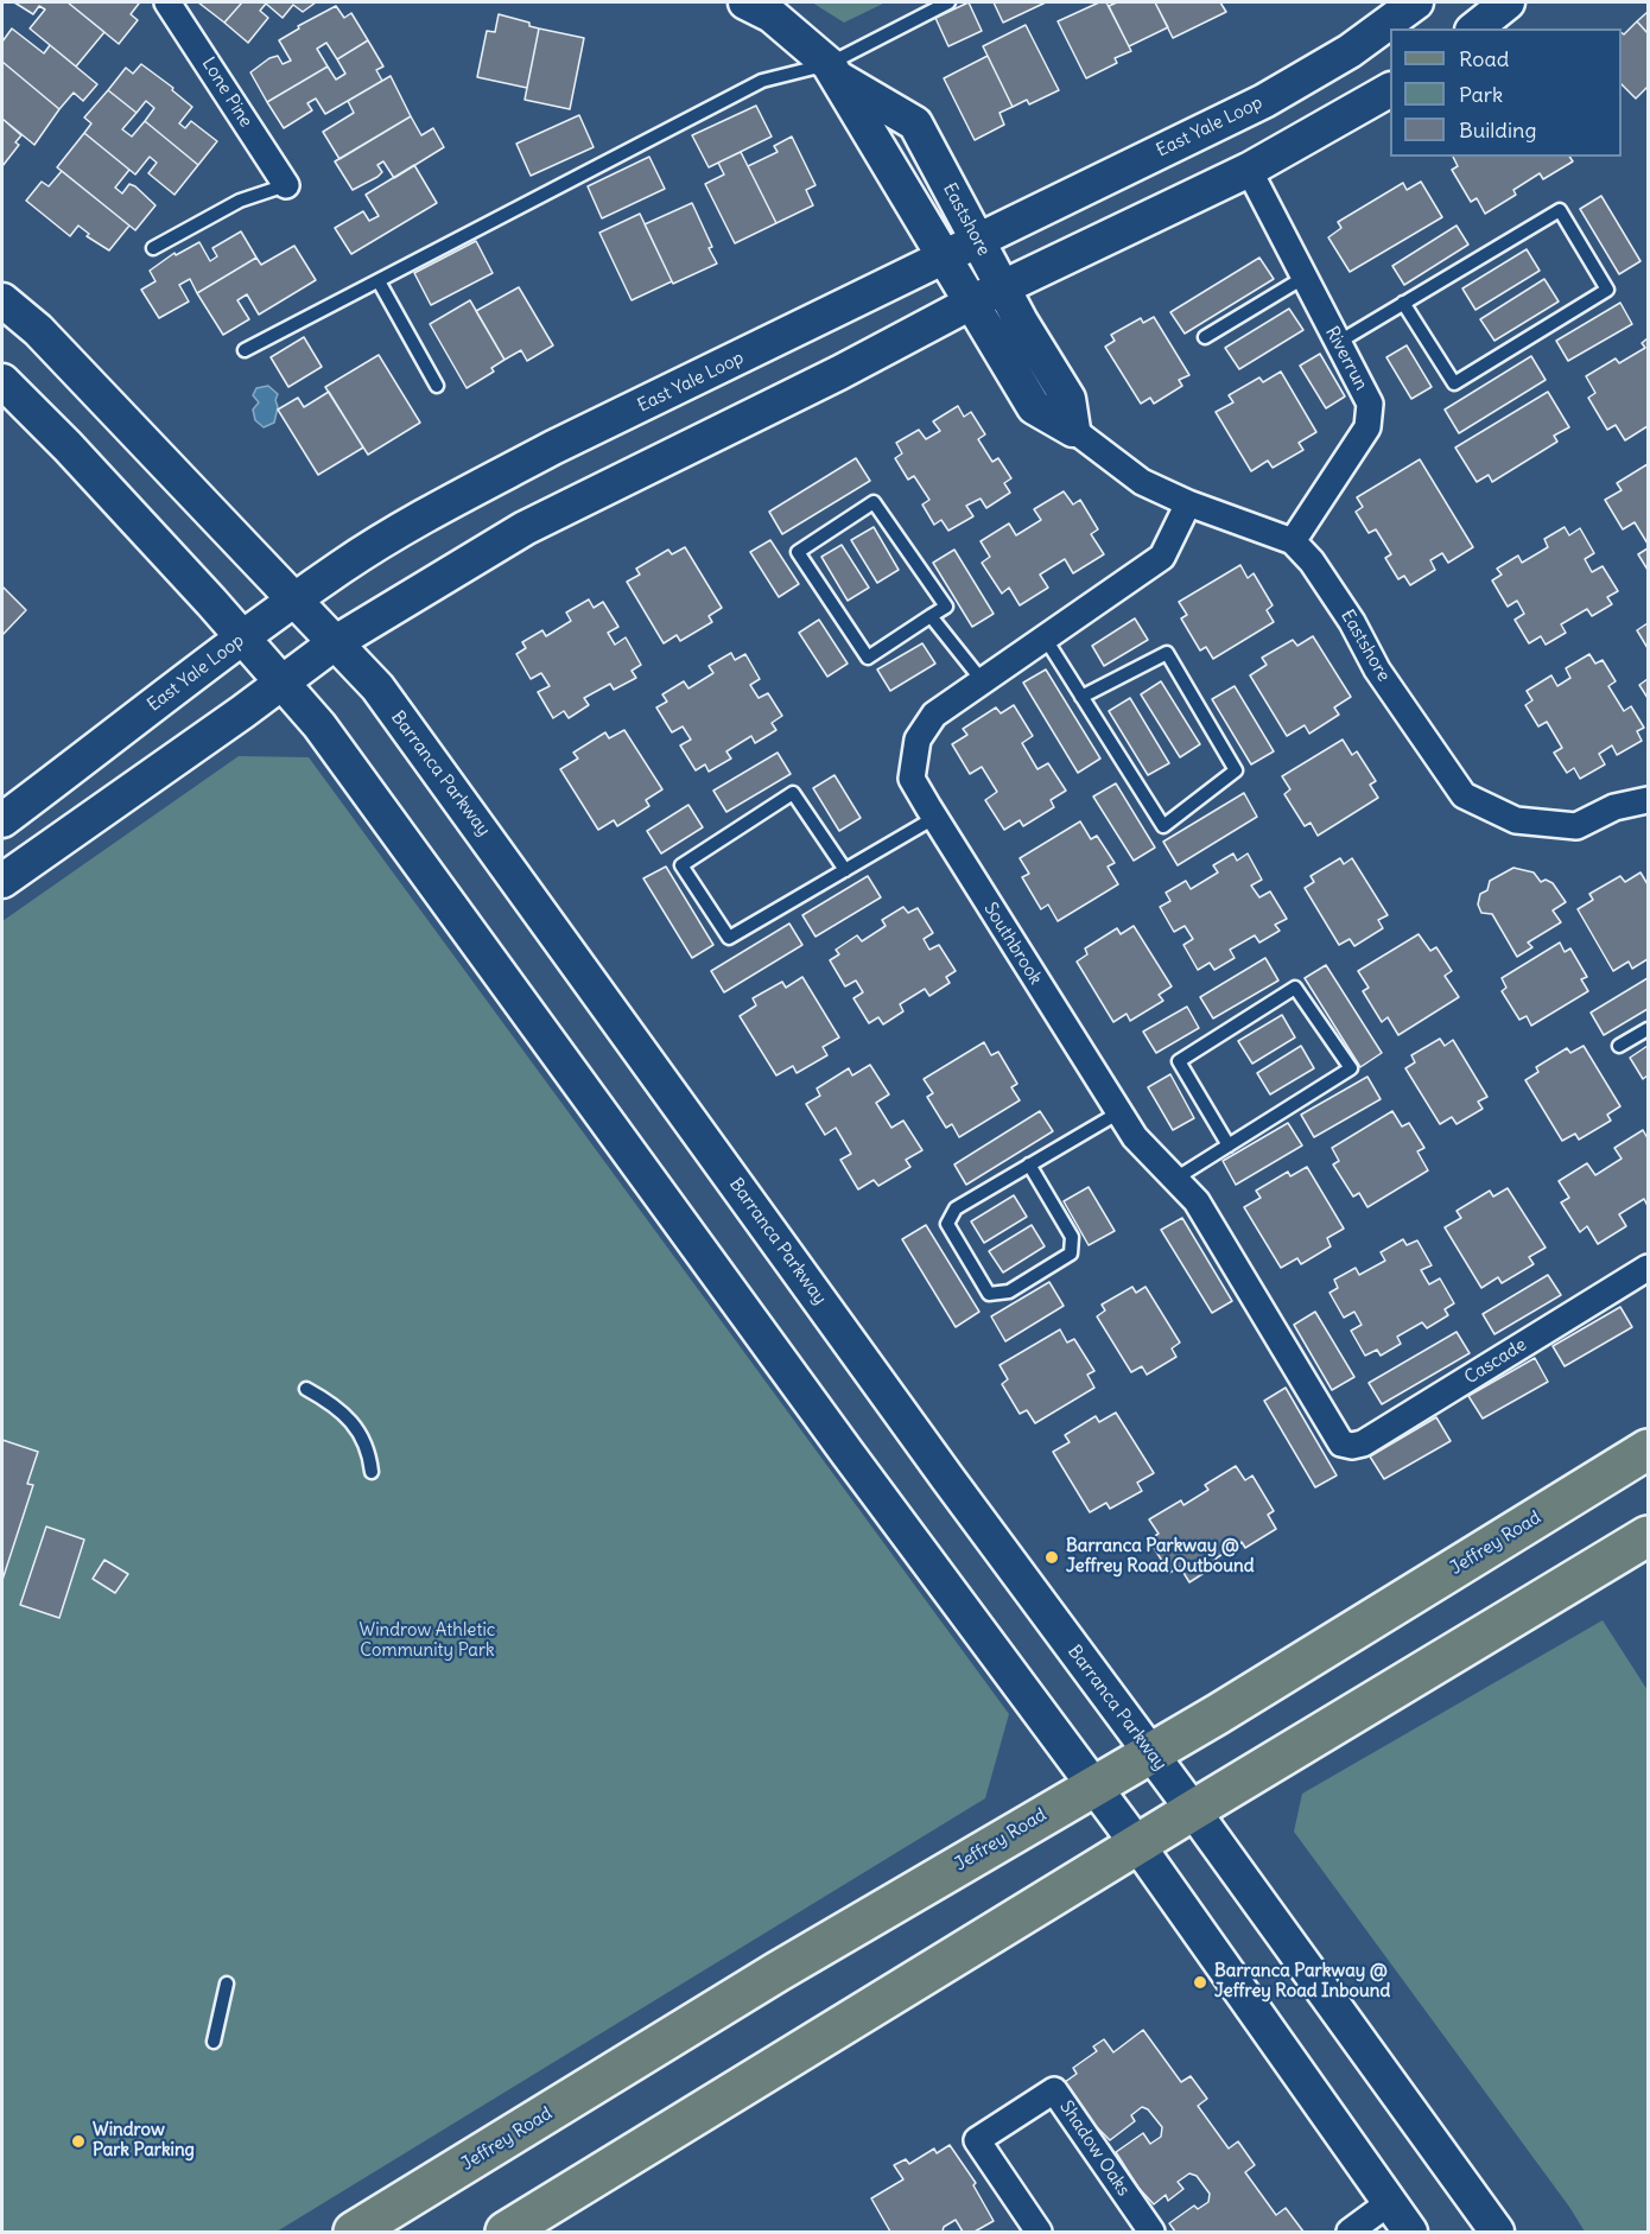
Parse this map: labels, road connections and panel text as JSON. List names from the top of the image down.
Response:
{
  "streets": {
    "main road": [
      "East Yale Loop",
      "Eastshore",
      "Barranca Parkway",
      "Jeffrey Road"
    ],
    "street": [
      "Lone Pine",
      "Riverrun",
      "Southbrook",
      "Cascade",
      "Shadow Oaks"
    ]
  },
  "crossings": [
    ["East Yale Loop", "Eastshore"],
    ["East Yale Loop", "Barranca Parkway"],
    ["Eastshore", "Riverrun"],
    ["Eastshore", "Southbrook"],
    ["Barranca Parkway", "Jeffrey Road"],
    ["Southbrook", "Cascade"]
  ],
  "parks": ["Windrow Athletic Community Park"],
  "places": ["Barranca Parkway @ Jeffrey Road Outbound", "Barranca Parkway @ Jeffrey Road Inbound", "Windrow Park Parking"],
  "legend": ["Road", "Park", "Building"]
}
